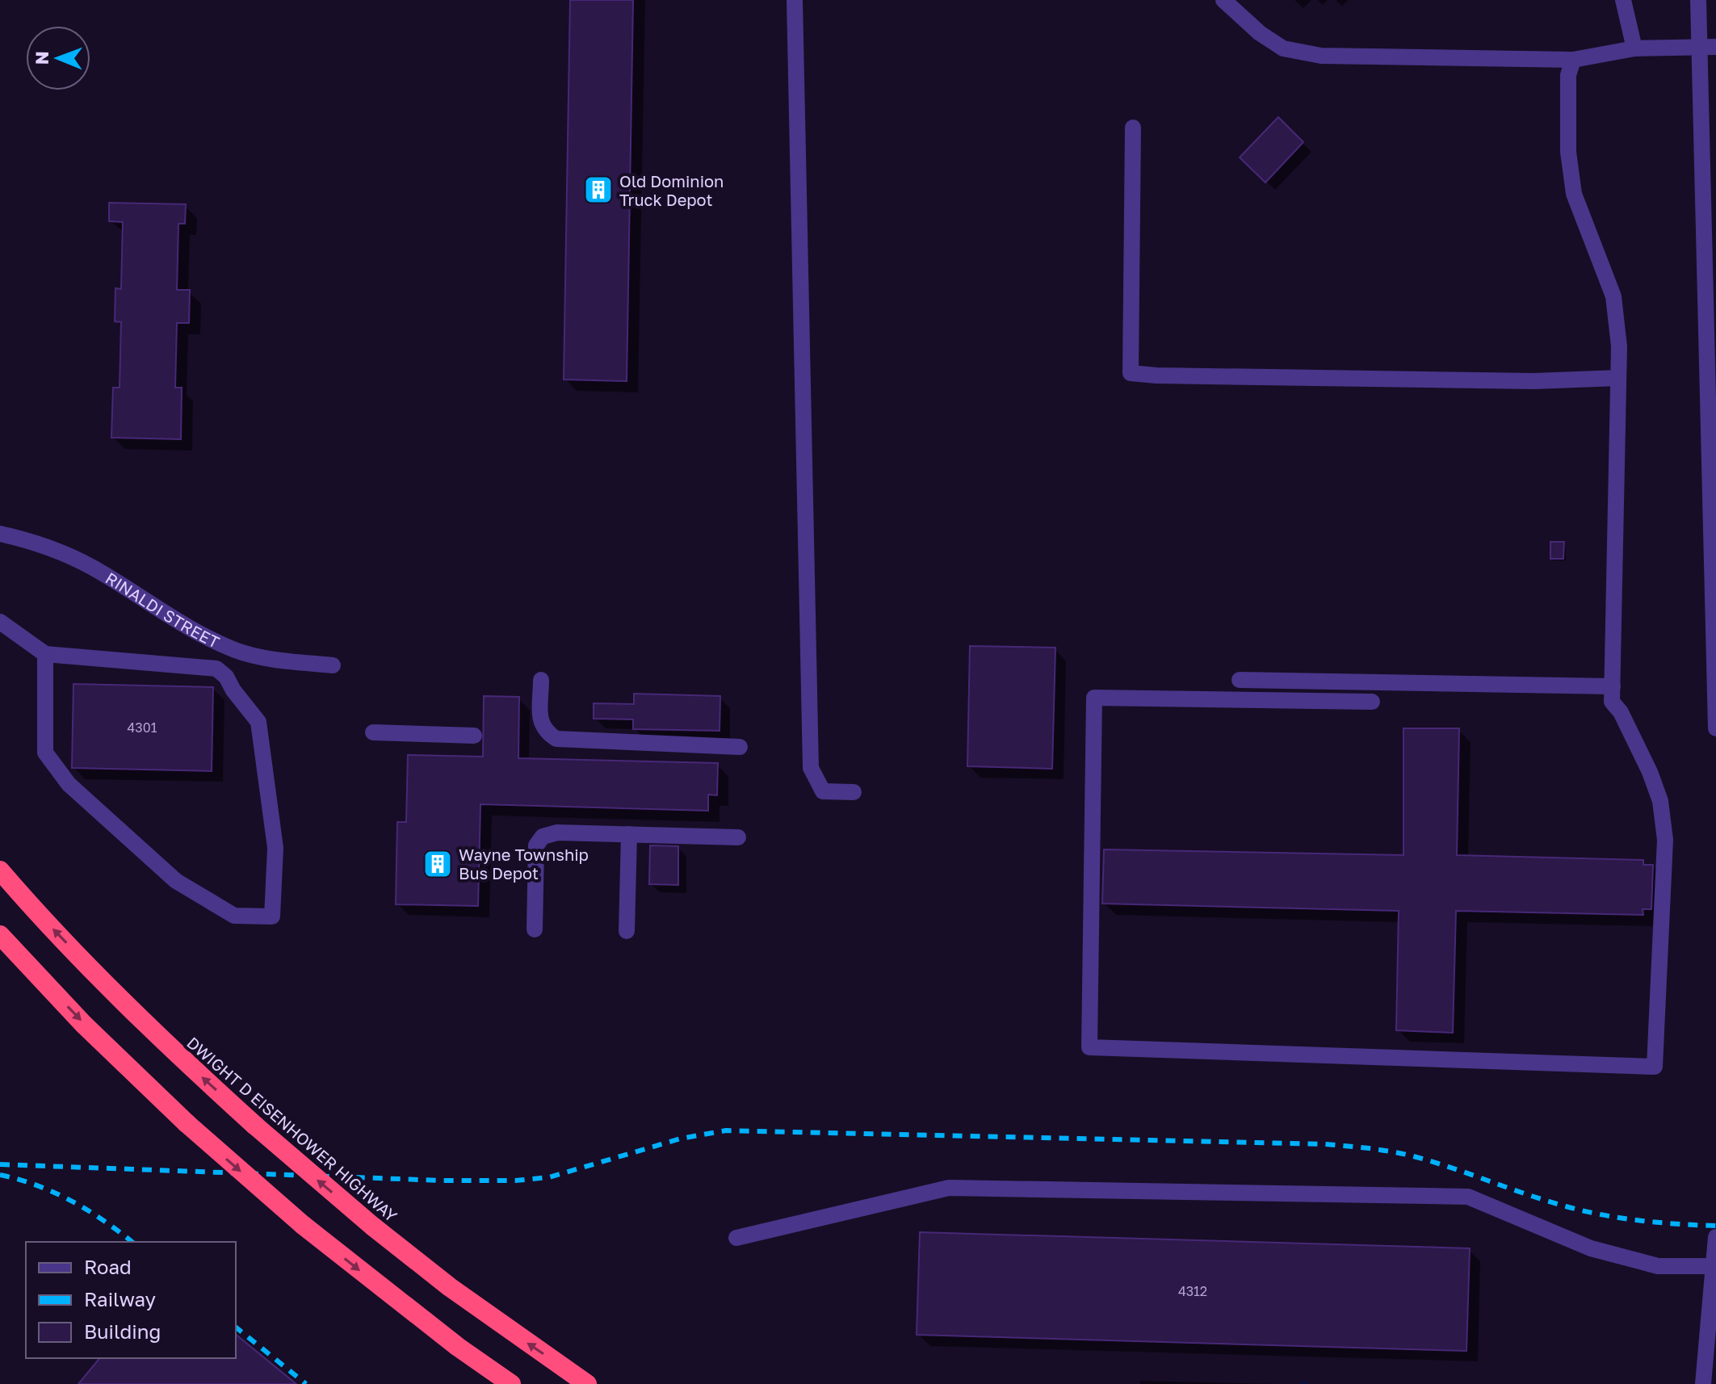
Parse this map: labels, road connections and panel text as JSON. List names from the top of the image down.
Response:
{
  "streets": {
    "highway": ["DWIGHT D EISENHOWER HIGHWAY"],
    "street": ["RINALDI STREET"]
  },
  "places": {
    "building": ["Old Dominion Truck Depot", "Wayne Township Bus Depot"]
  },
  "house_numbers": ["4301", "4312"],
  "legend": ["Road", "Railway", "Building"],
  "north": "left"
}
